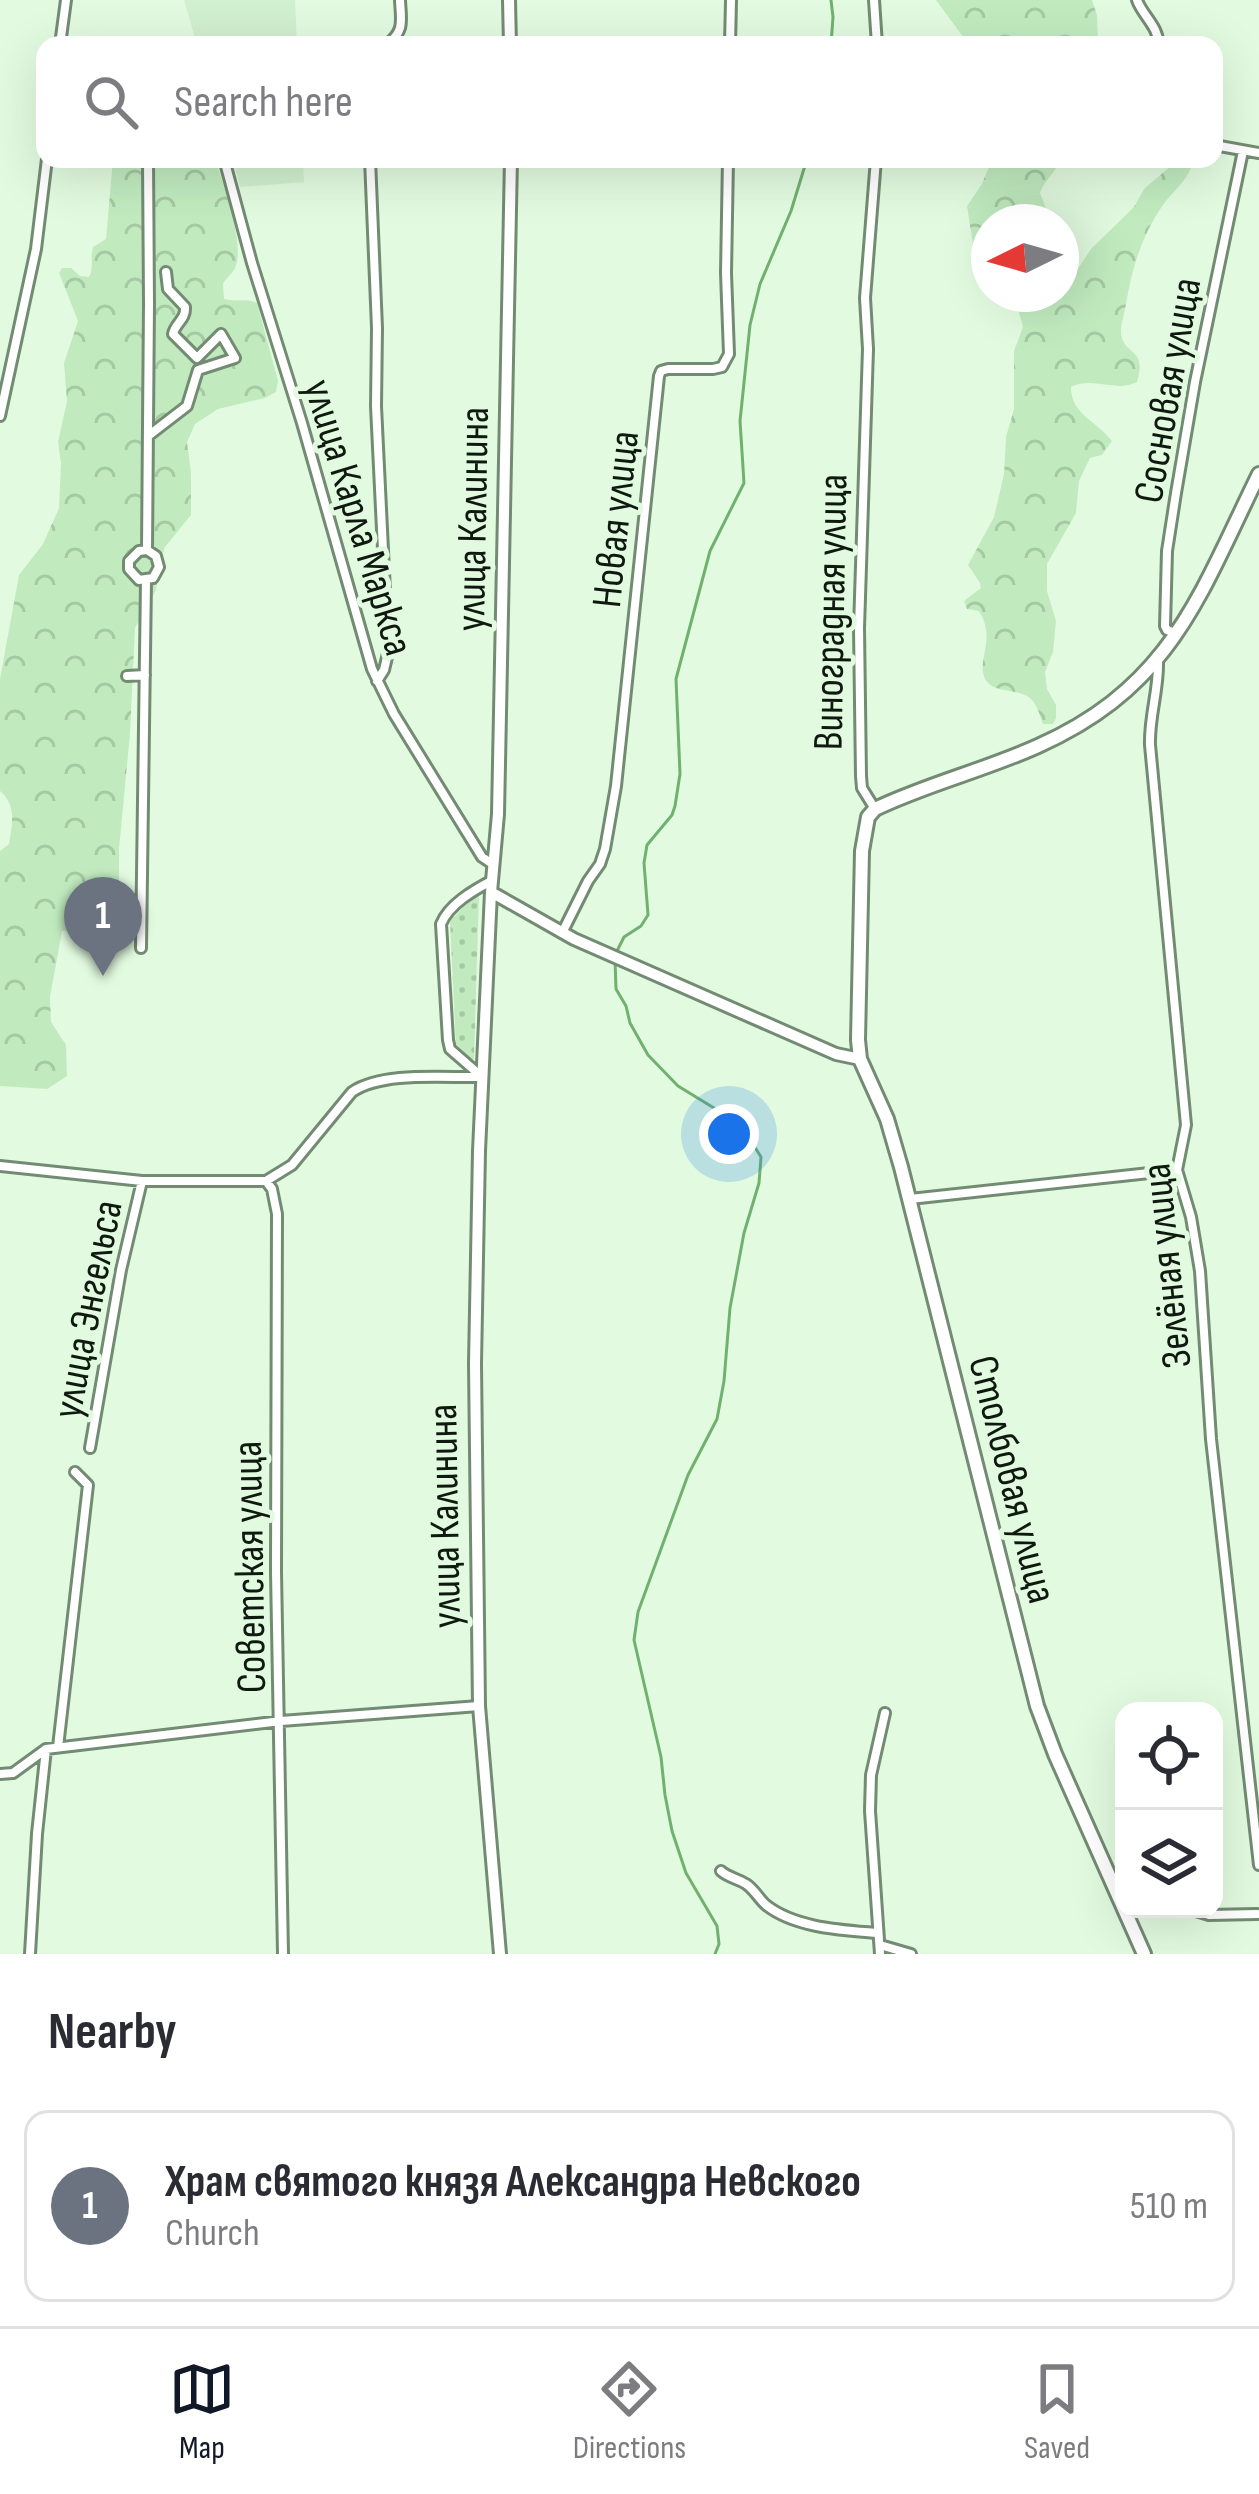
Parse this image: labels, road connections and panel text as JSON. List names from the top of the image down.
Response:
{
  "streets": {
    "main road": ["Виноградная улица", "Столбовая улица"],
    "street": [
      "Сосновая улица",
      "улица Карла Маркса",
      "улица Калинина",
      "Новая улица",
      "Зелёная улица",
      "улица Энгельса",
      "Советская улица"
    ]
  },
  "crossings": [
    ["улица Карла Маркса", "улица Калинина"],
    ["Виноградная улица", "Столбовая улица"]
  ],
  "north": "left",
  "page": {
    "search": "Search here",
    "pins": "1",
    "heading": "Nearby",
    "list": [
      {
        "mark": "1",
        "name": "Храм святого князя Александра Невского",
        "note": "Church",
        "value": "510 m"
      }
    ],
    "nav": ["Map", "Directions", "Saved"]
  }
}
